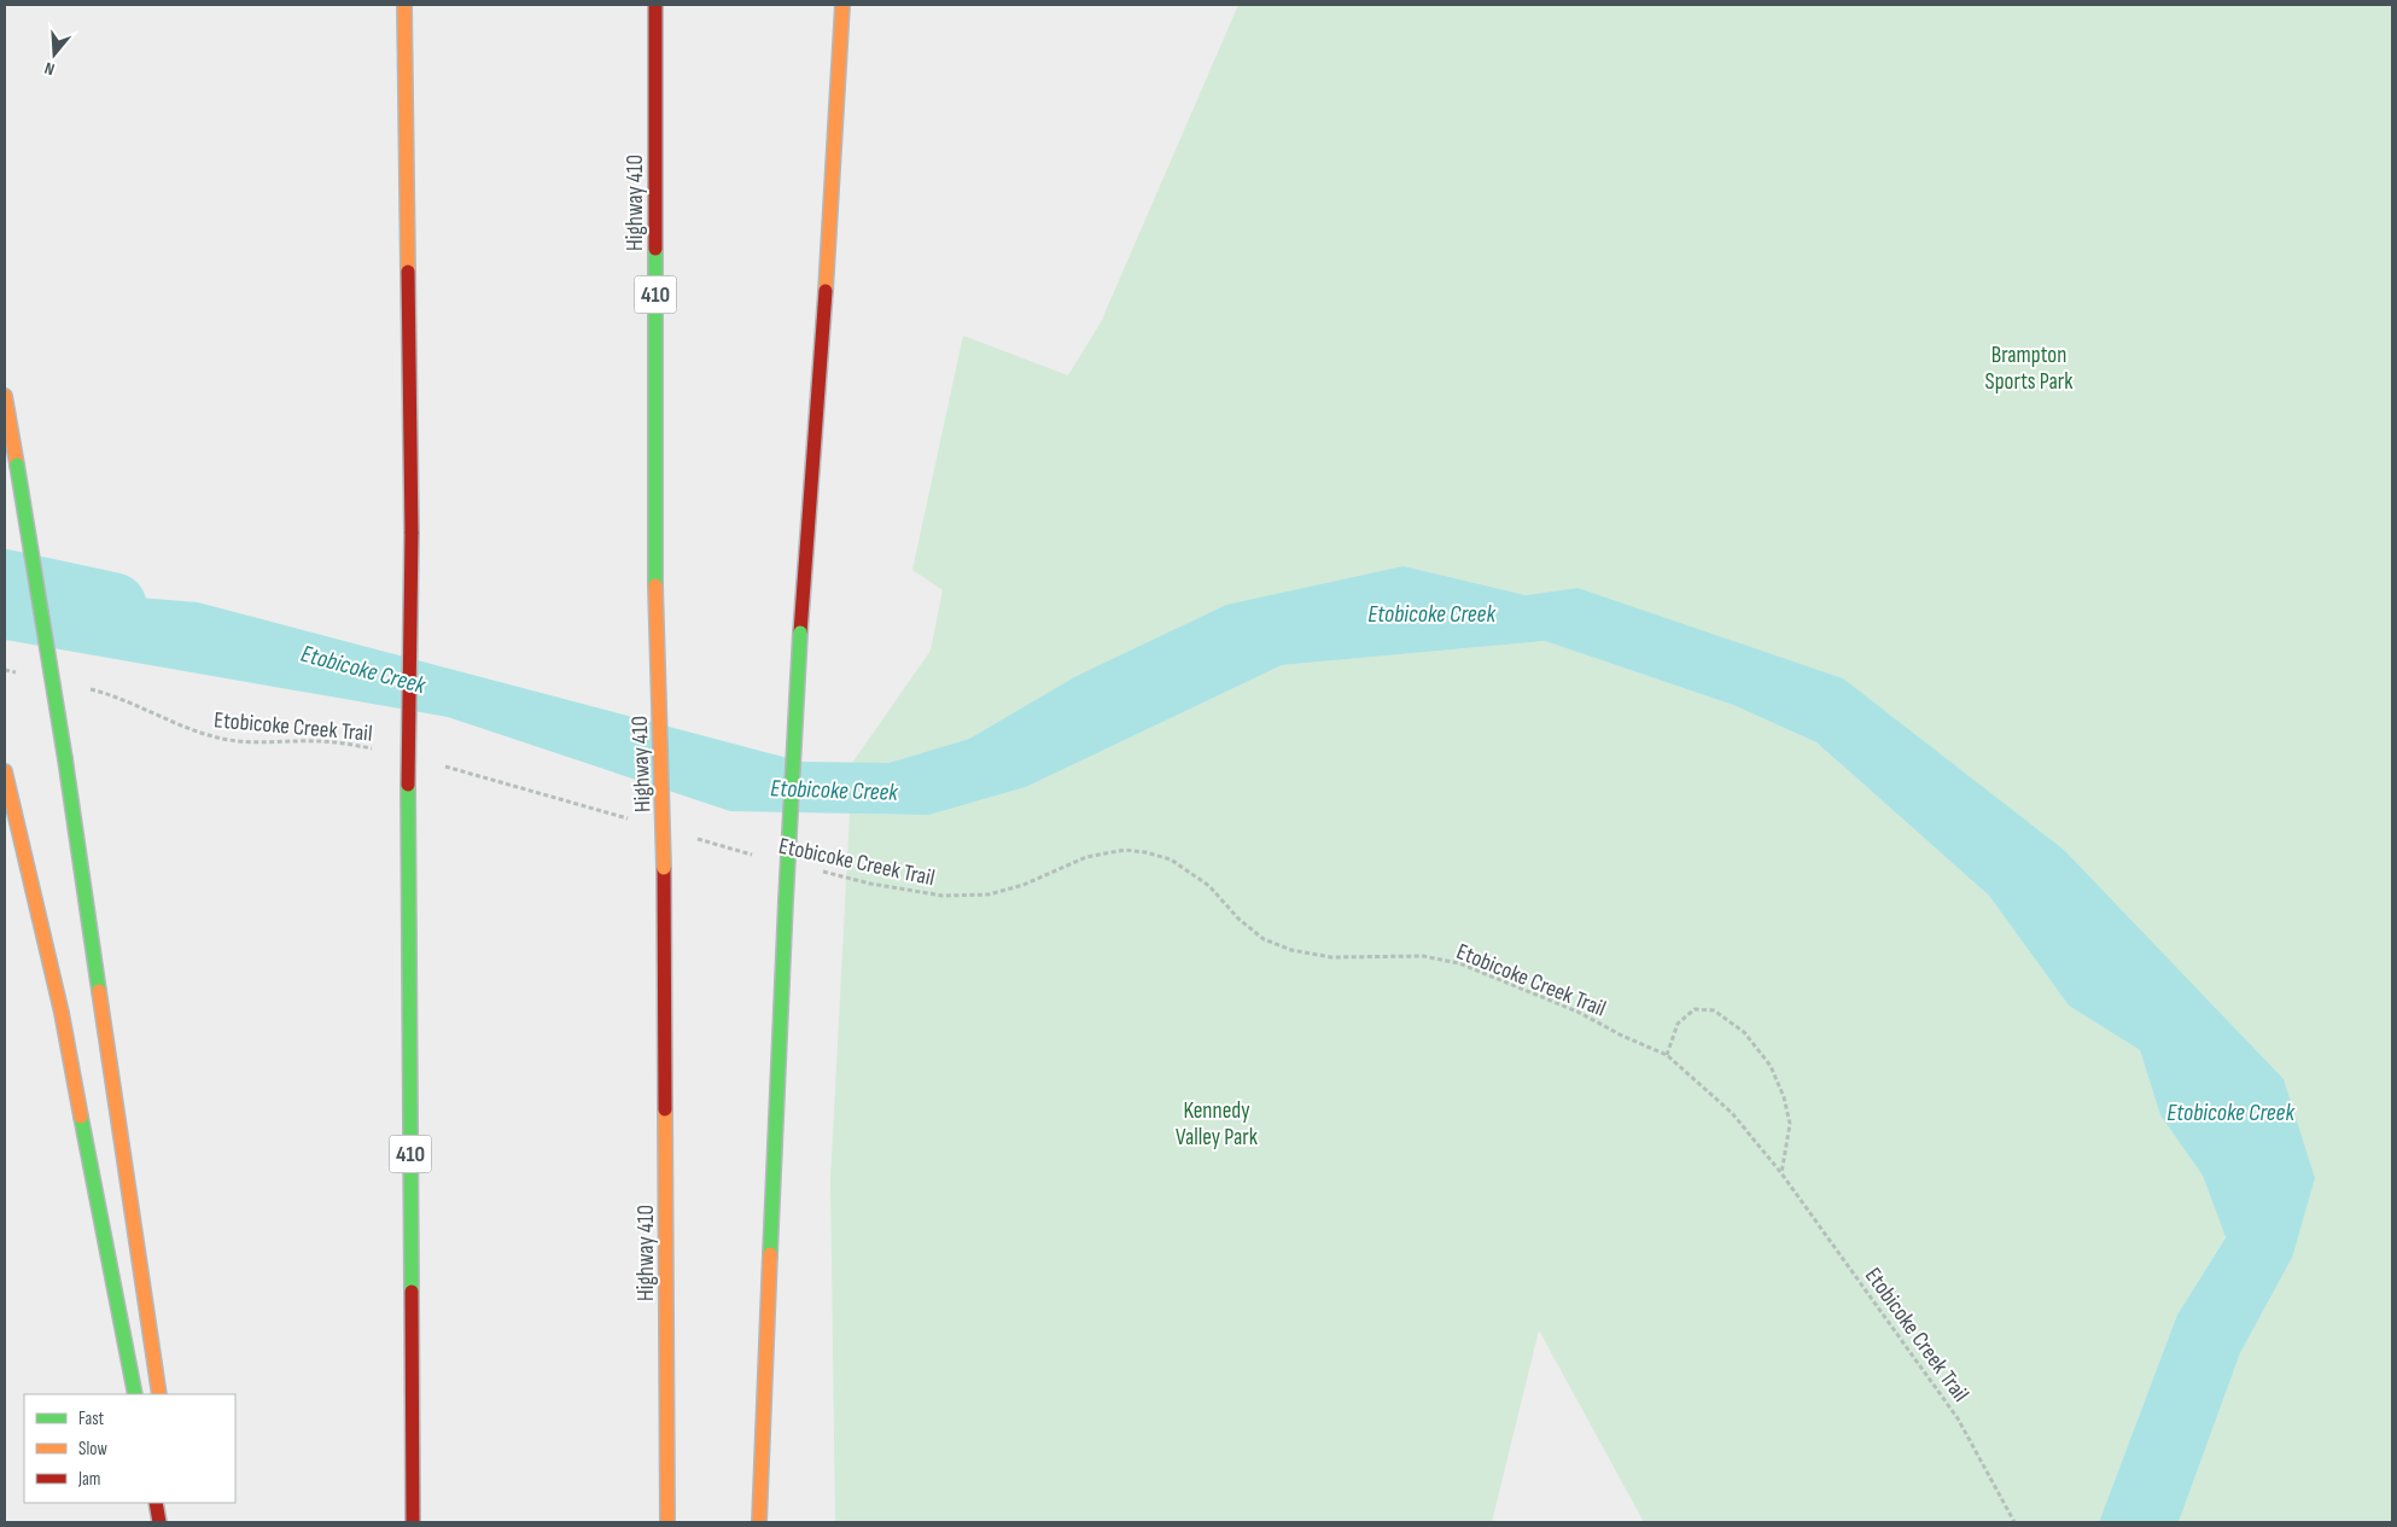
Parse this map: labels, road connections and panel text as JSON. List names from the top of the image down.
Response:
{
  "streets": {
    "highway": ["Highway 410", "410"],
    "path": ["Etobicoke Creek Trail"]
  },
  "water": ["Etobicoke Creek"],
  "parks": ["Brampton Sports Park", "Kennedy Valley Park"],
  "legend": ["Fast", "Slow", "Jam"],
  "north": "bottom"
}
